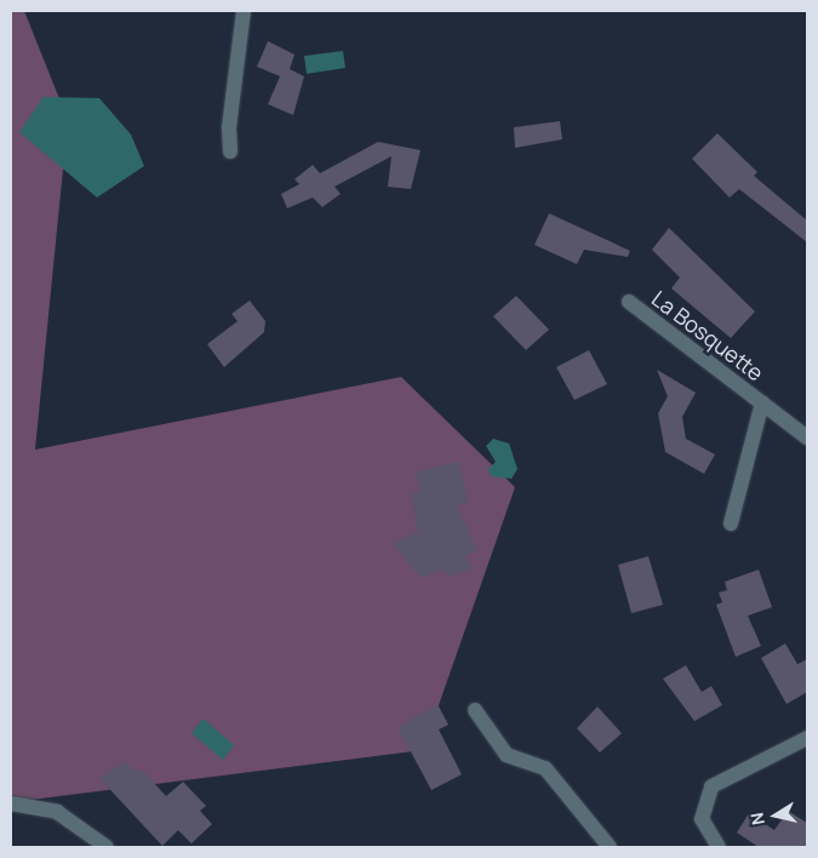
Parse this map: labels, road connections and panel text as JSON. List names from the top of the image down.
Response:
{
  "streets": {
    "street": ["La Bosquette"]
  },
  "north": "left"
}
